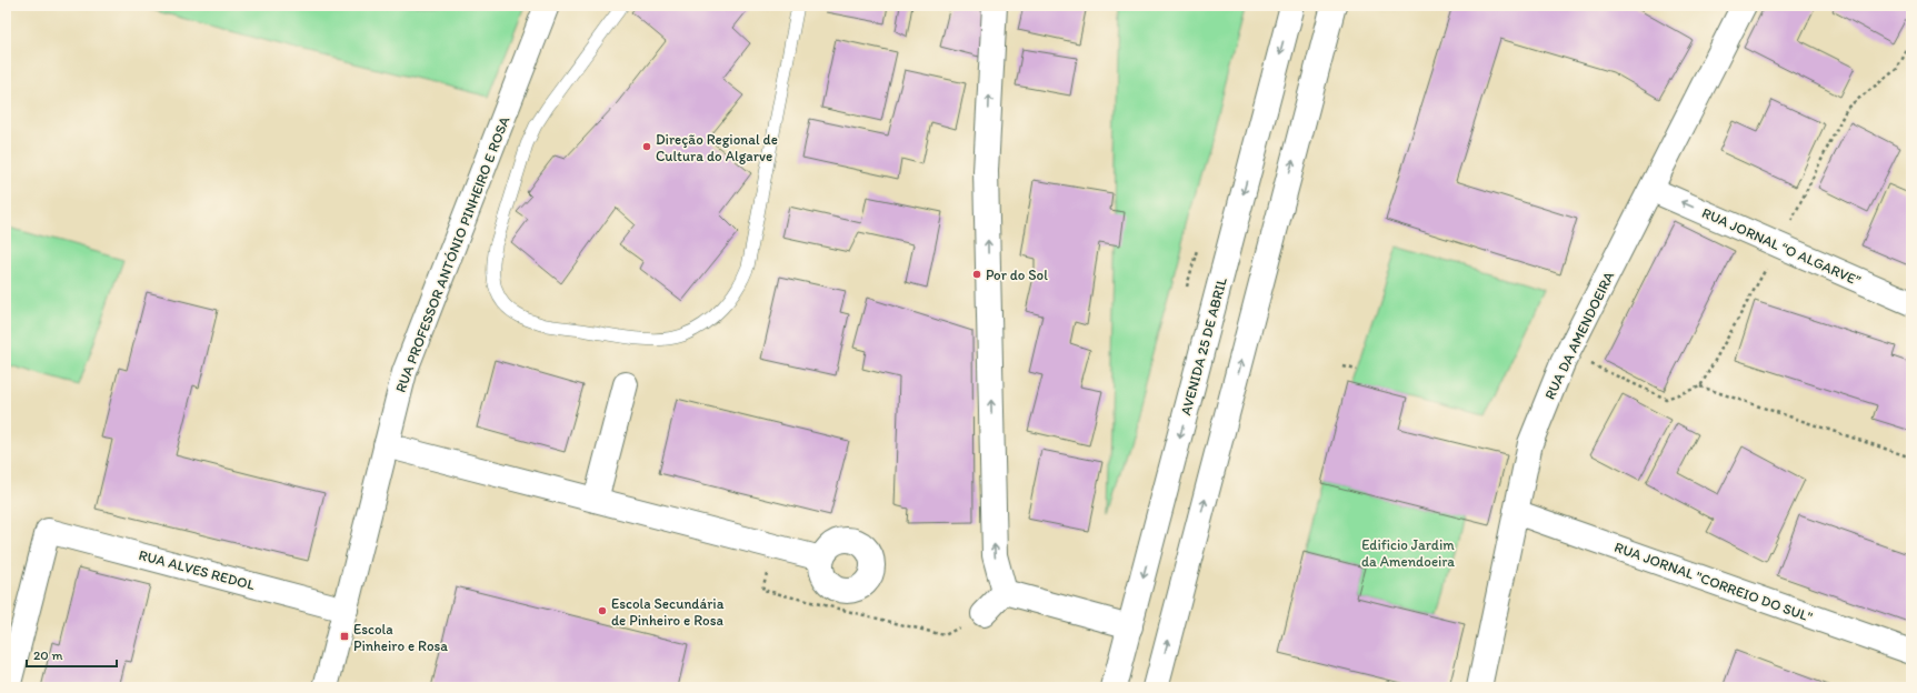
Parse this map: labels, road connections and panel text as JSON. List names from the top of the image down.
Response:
{
  "streets": {
    "street": [
      "RUA JORNAL “O ALGARVE”",
      "RUA PROFESSOR ANTÓNIO PINHEIRO E ROSA",
      "RUA DA AMENDOEIRA",
      "AVENIDA 25 DE ABRIL",
      "RUA ALVES REDOL",
      "RUA JORNAL \"CORREIO DO SUL\""
    ]
  },
  "crossings": [
    ["RUA JORNAL “O ALGARVE”", "RUA DA AMENDOEIRA"],
    ["RUA PROFESSOR ANTÓNIO PINHEIRO E ROSA", "RUA ALVES REDOL"],
    ["RUA DA AMENDOEIRA", "RUA JORNAL \"CORREIO DO SUL\""]
  ],
  "one_way": ["RUA JORNAL “O ALGARVE”"],
  "parks": ["Edificio Jardim da Amendoeira"],
  "places": {
    "other": ["Direção Regional de Cultura do Algarve", "Por do Sol", "Escola Secundária de Pinheiro e Rosa"],
    "transit": ["Escola Pinheiro e Rosa"]
  },
  "scale_bar": "20 m"
}
